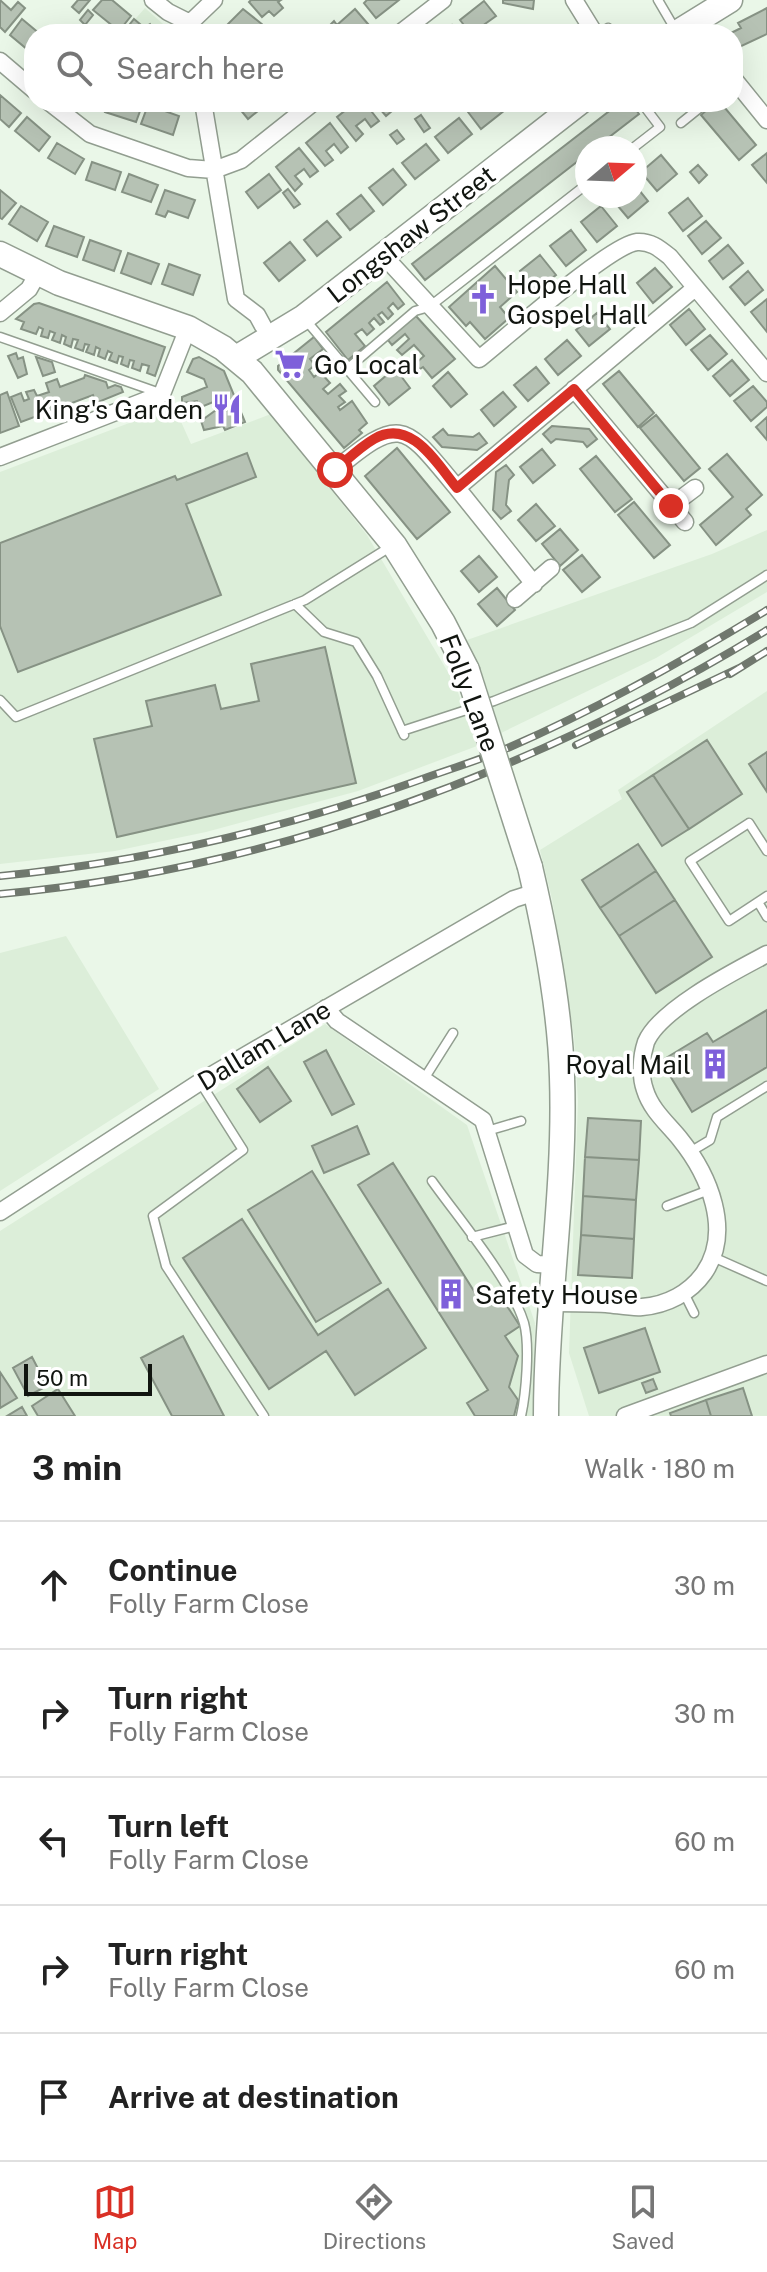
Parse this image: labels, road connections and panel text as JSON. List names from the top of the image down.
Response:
{
  "streets": {
    "street": ["Longshaw Street", "Folly Lane", "Dallam Lane"]
  },
  "crossings": [
    ["Longshaw Street", "Folly Lane"],
    ["Folly Lane", "Dallam Lane"]
  ],
  "places": {
    "church": ["Hope Hall Gospel Hall"],
    "supermarket": ["Go Local"],
    "restaurant": ["King's Garden"],
    "building": ["Royal Mail", "Safety House"]
  },
  "scale_bar": "50 m",
  "north": "right",
  "page": {
    "search": "Search here",
    "scale": "50 m",
    "heading": ["3 min", "Walk · 180 m"],
    "list": [
      ["Continue", "Folly Farm Close", "30 m"],
      ["Turn right", "Folly Farm Close", "30 m"],
      ["Turn left", "Folly Farm Close", "60 m"],
      ["Turn right", "Folly Farm Close", "60 m"],
      "Arrive at destination"
    ],
    "nav": ["Map", "Directions", "Saved"]
  }
}
